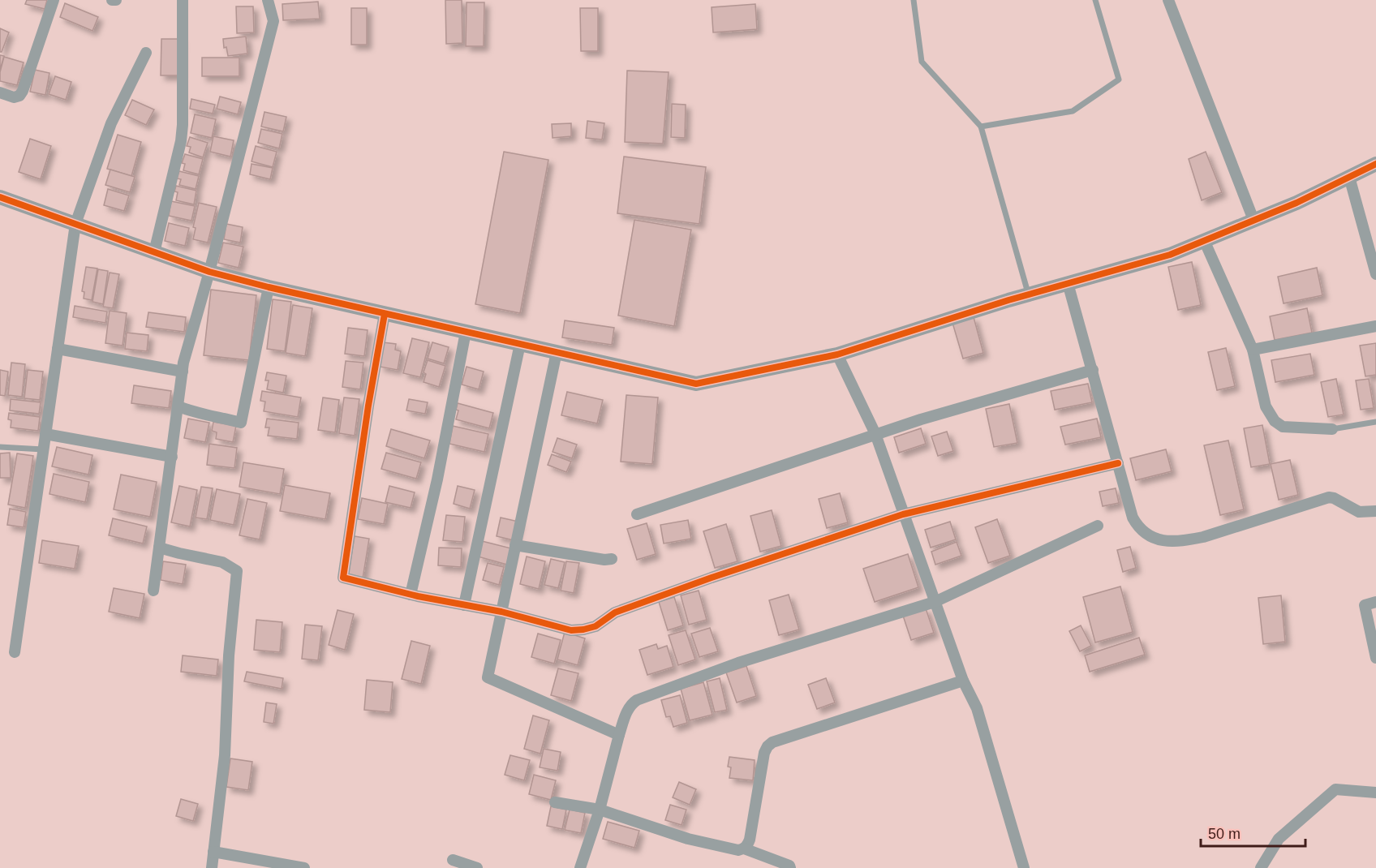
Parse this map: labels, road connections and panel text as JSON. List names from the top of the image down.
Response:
{
  "scale_bar": "50 m"
}
